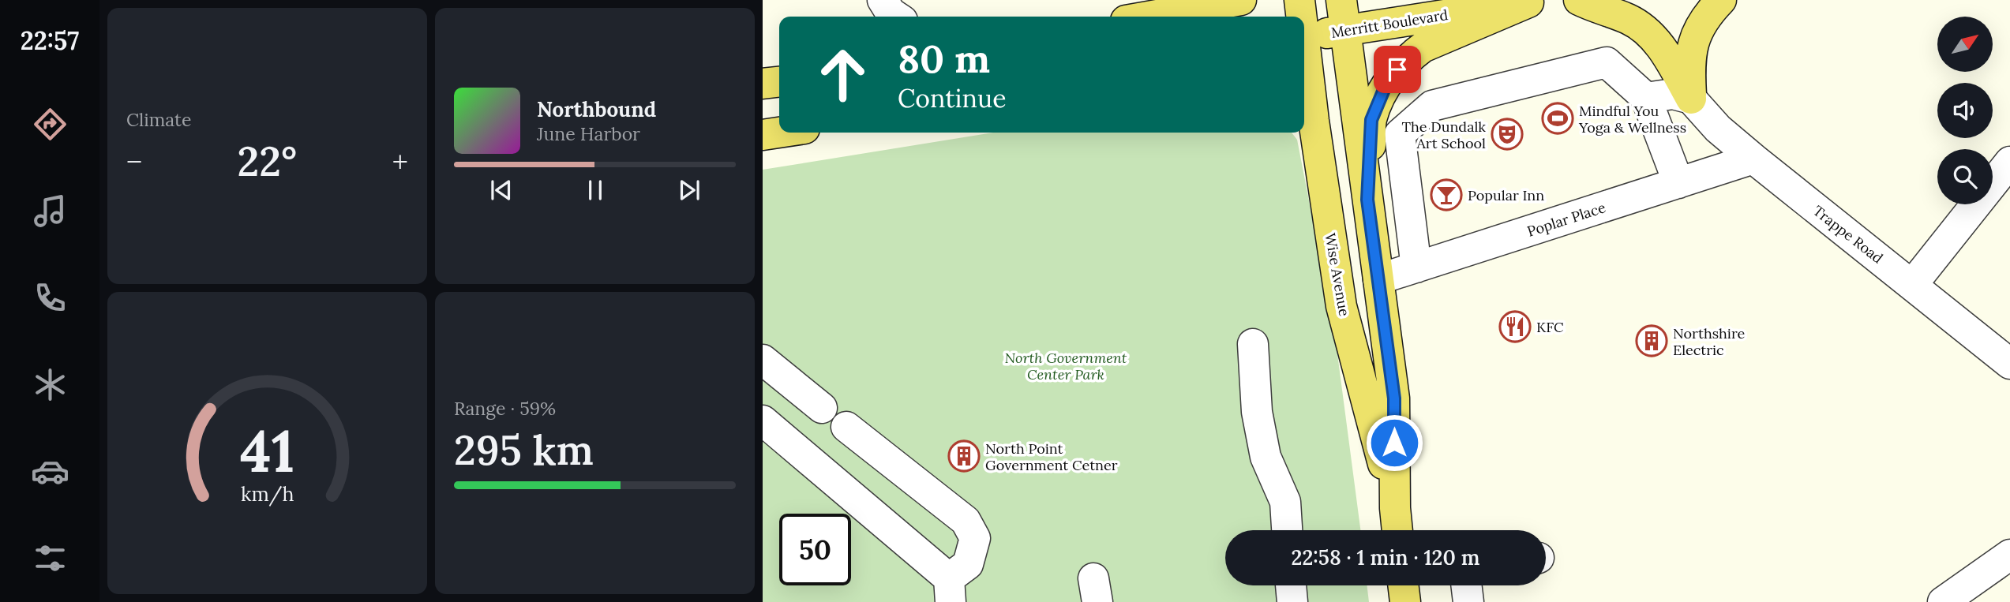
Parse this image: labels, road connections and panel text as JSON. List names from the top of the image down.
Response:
{
  "streets": {
    "main road": ["Merritt Boulevard", "Wise Avenue"],
    "street": ["Poplar Place", "Trappe Road"]
  },
  "crossings": [
    ["Merritt Boulevard", "Wise Avenue"],
    ["Poplar Place", "Trappe Road"],
    ["Poplar Place", "Wise Avenue"]
  ],
  "parks": ["North Government Center Park"],
  "places": {
    "sports": ["Mindful You Yoga & Wellness"],
    "theatre": ["The Dundalk Art School"],
    "bar": ["Popular Inn"],
    "restaurant": ["KFC"],
    "building": ["Northshire Electric", "North Point Government Cetner"]
  },
  "north": "top right",
  "page": {
    "tabs": "22:57",
    "tile": [
      "Climate",
      ["Range · 59%", "295 km"]
    ],
    "turn": ["80 m", "Continue"],
    "song": ["Northbound", "June Harbor"],
    "heat": ["−", "22°", "+"],
    "limit": "50",
    "trip": "22:58 · 1 min · 120 m",
    "gauge": ["41", "km/h"]
  }
}
